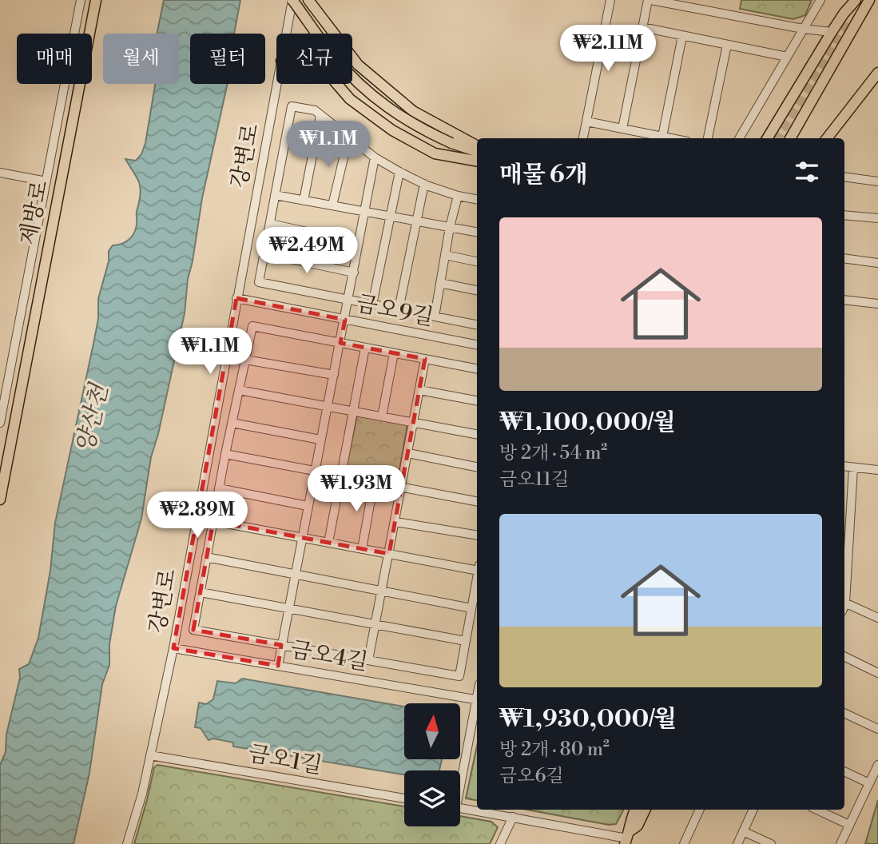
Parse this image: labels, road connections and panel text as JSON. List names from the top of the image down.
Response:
{
  "streets": {
    "main road": ["제방로"],
    "street": [
      "강변로",
      "금오9길",
      "금오4길",
      "금오1길"
    ]
  },
  "crossings": [
    ["강변로", "금오9길"],
    ["강변로", "금오4길"],
    ["강변로", "금오1길"]
  ],
  "water": ["양산천"],
  "north": "top",
  "page": {
    "price": [
      "₩2.11M",
      "₩1.1M",
      "₩2.49M",
      "₩1.1M",
      "₩1.93M",
      "₩2.89M"
    ],
    "chip": [
      "매매",
      "월세",
      "필터",
      "신규"
    ],
    "heading": "매물 6개",
    "list": [
      {
        "name": "₩1,100,000/월",
        "note": "방 2개 · 54 m² · 금오11길"
      },
      {
        "name": "₩1,930,000/월",
        "note": "방 2개 · 80 m² · 금오6길"
      }
    ]
  }
}
